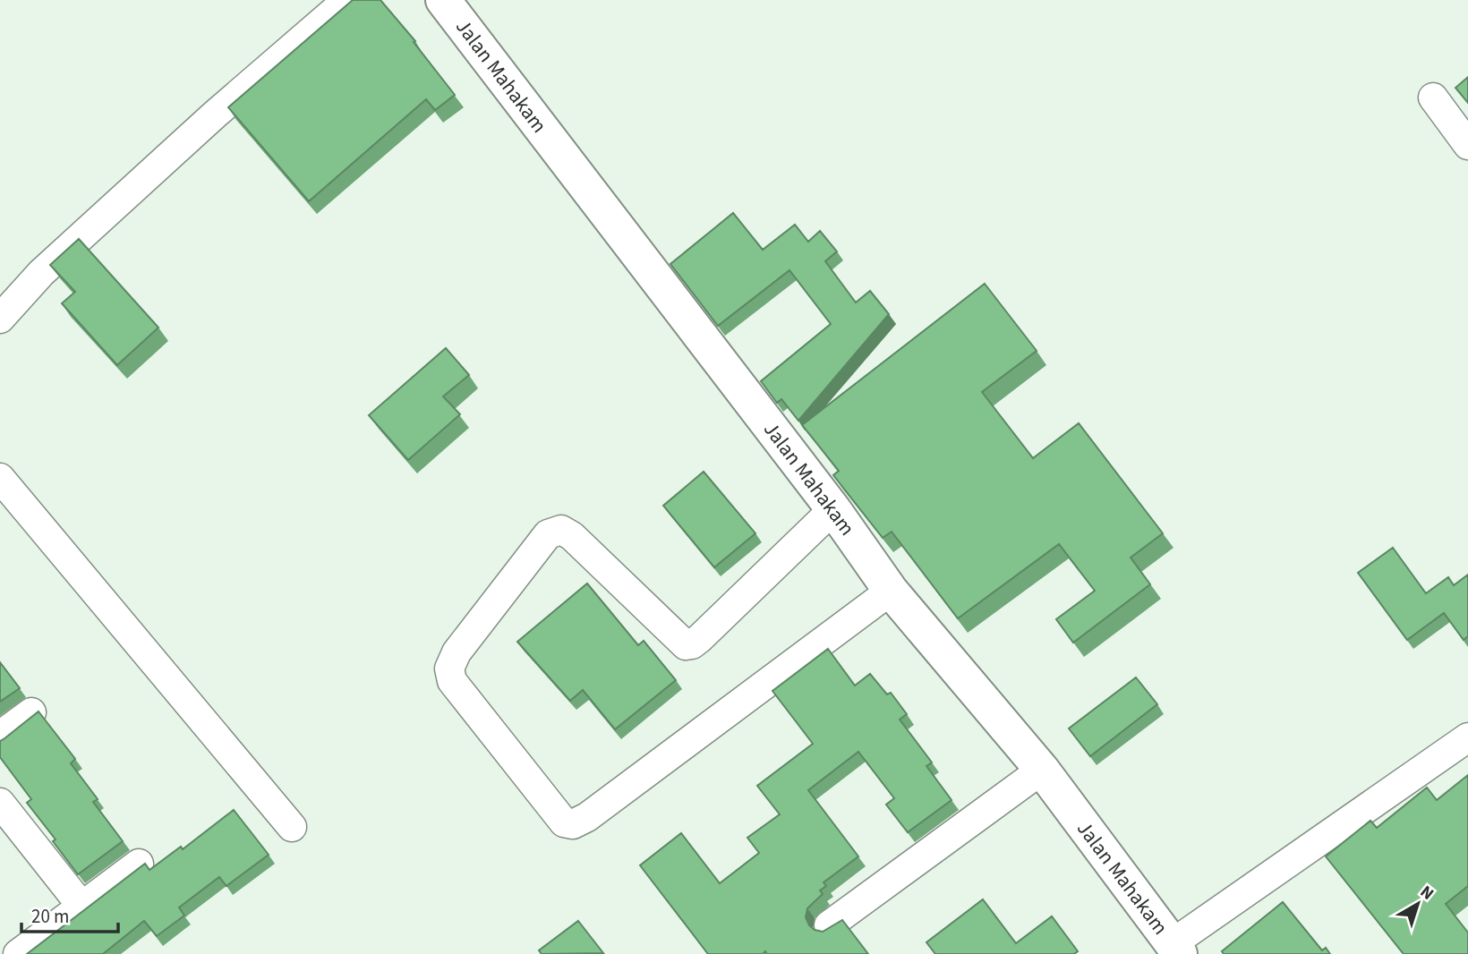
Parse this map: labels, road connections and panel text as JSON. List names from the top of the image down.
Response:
{
  "streets": {
    "main road": ["Jalan Mahakam"]
  },
  "scale_bar": "20 m",
  "north": "top right"
}
